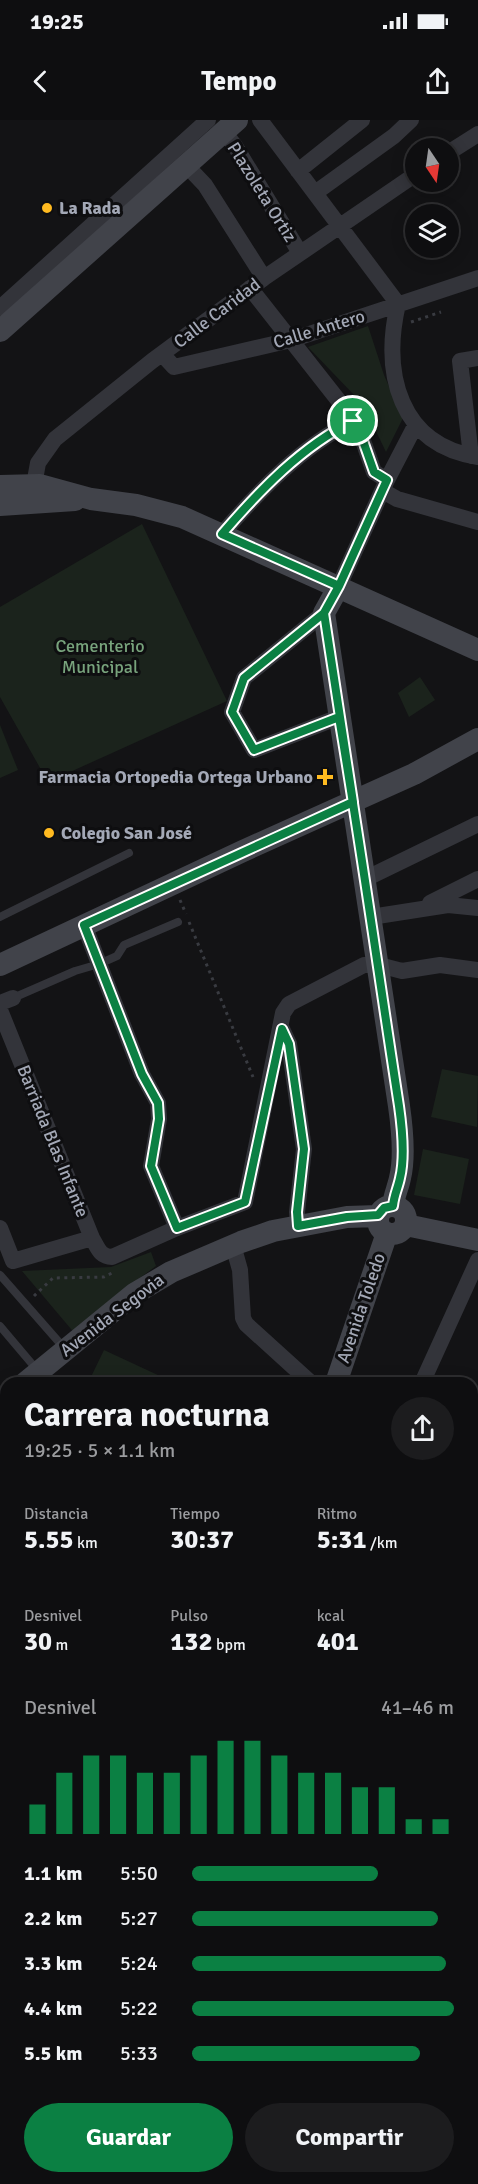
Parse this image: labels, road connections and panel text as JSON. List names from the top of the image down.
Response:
{
  "streets": {
    "street": [
      "Plazoleta Ortiz",
      "Calle Caridad",
      "Calle Antero",
      "Barriada Blas Infante",
      "Avenida Toledo",
      "Avenida Segovia"
    ]
  },
  "crossings": [
    ["Plazoleta Ortiz", "Calle Caridad"],
    ["Plazoleta Ortiz", "Calle Antero"],
    ["Calle Caridad", "Calle Antero"],
    ["Avenida Toledo", "Avenida Segovia"]
  ],
  "parks": ["Cementerio Municipal"],
  "places": {
    "other": ["La Rada", "Colegio San José"],
    "health": ["Farmacia Ortopedia Ortega Urbano"]
  },
  "north": "bottom",
  "page": {
    "status": "19:25",
    "header": "Tempo",
    "heading": ["Carrera nocturna", "19:25 · 5 × 1.1 km"],
    "stats": [
      ["Distancia", "5.55 km"],
      ["Tiempo", "30:37"],
      ["Ritmo", "5:31 /km"],
      ["Desnivel", "30 m"],
      ["Pulso", "132 bpm"],
      ["kcal", "401"]
    ],
    "chart": ["Desnivel", "41–46 m"],
    "list": [
      {
        "name": "1.1 km",
        "note": "5:50"
      },
      {
        "name": "2.2 km",
        "note": "5:27"
      },
      {
        "name": "3.3 km",
        "note": "5:24"
      },
      {
        "name": "4.4 km",
        "note": "5:22"
      },
      {
        "name": "5.5 km",
        "note": "5:33"
      }
    ],
    "buttons": ["Guardar", "Compartir"]
  }
}
